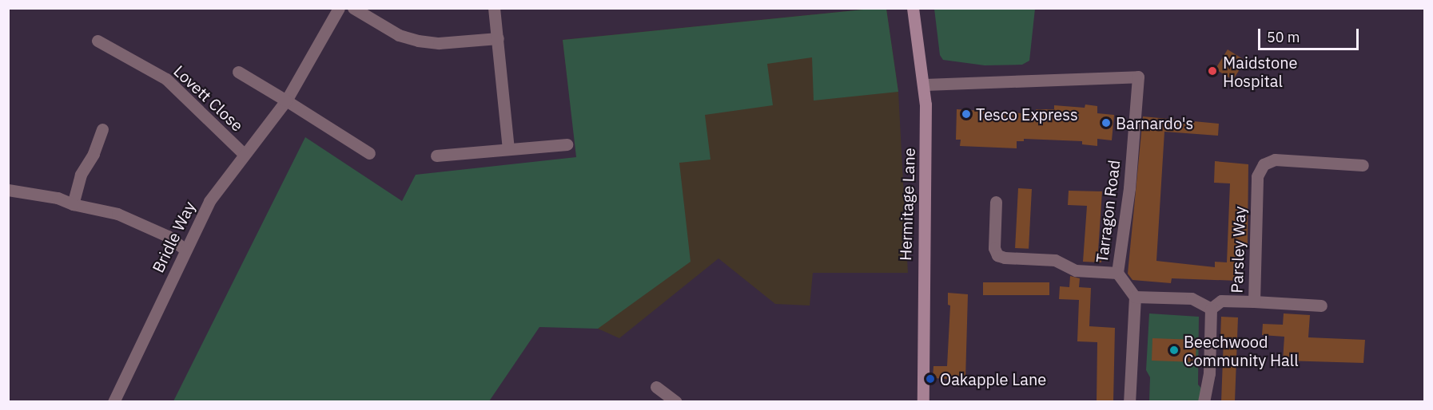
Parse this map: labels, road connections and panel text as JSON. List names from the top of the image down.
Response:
{
  "streets": {
    "main road": ["Hermitage Lane"],
    "street": [
      "Lovett Close",
      "Tarragon Road",
      "Bridle Way",
      "Parsley Way"
    ]
  },
  "crossings": [
    ["Lovett Close", "Bridle Way"],
    ["Hermitage Lane", "Tarragon Road"]
  ],
  "places": [
    "Maidstone Hospital",
    "Tesco Express",
    "Barnardo's",
    "Beechwood Community Hall",
    "Oakapple Lane"
  ],
  "scale_bar": "50 m"
}
